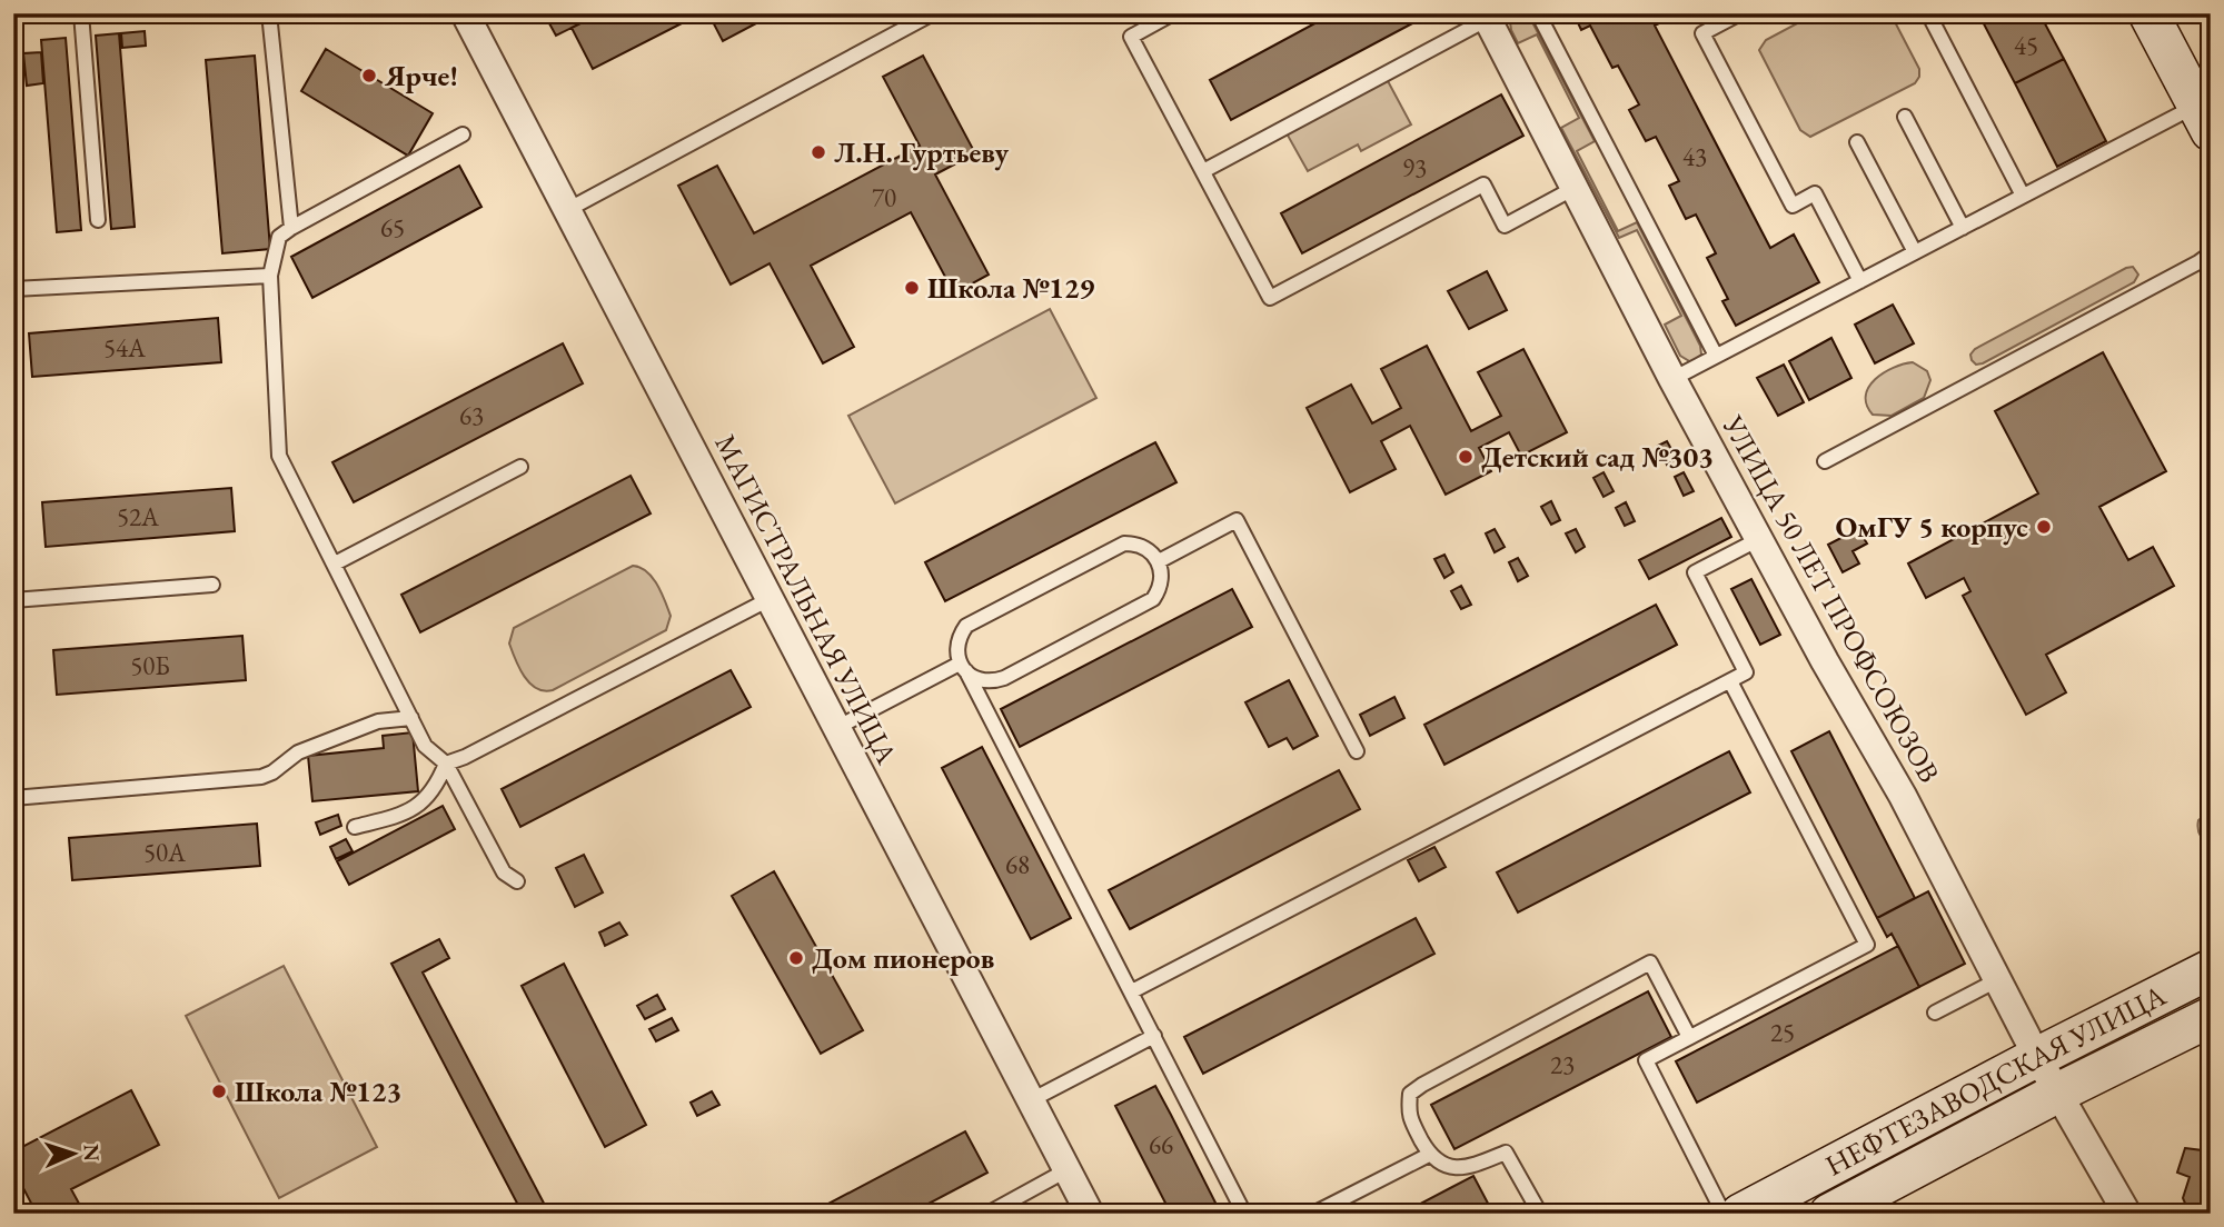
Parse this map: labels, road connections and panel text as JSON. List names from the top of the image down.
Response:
{
  "streets": {
    "main road": ["НЕФТЕЗАВОДСКАЯ УЛИЦА"],
    "street": ["МАГИСТРАЛЬНАЯ УЛИЦА", "УЛИЦА 50 ЛЕТ ПРОФСОЮЗОВ"]
  },
  "crossings": [
    ["УЛИЦА 50 ЛЕТ ПРОФСОЮЗОВ", "НЕФТЕЗАВОДСКАЯ УЛИЦА"]
  ],
  "places": [
    "Ярче!",
    "Л.Н. Гуртьеву",
    "Школа №129",
    "Детский сад №303",
    "ОмГУ 5 корпус",
    "Дом пионеров",
    "Школа №123"
  ],
  "house_numbers": [
    "45",
    "43",
    "93",
    "70",
    "65",
    "54А",
    "63",
    "52А",
    "50Б",
    "50А",
    "68",
    "25",
    "23",
    "66"
  ],
  "north": "right"
}
